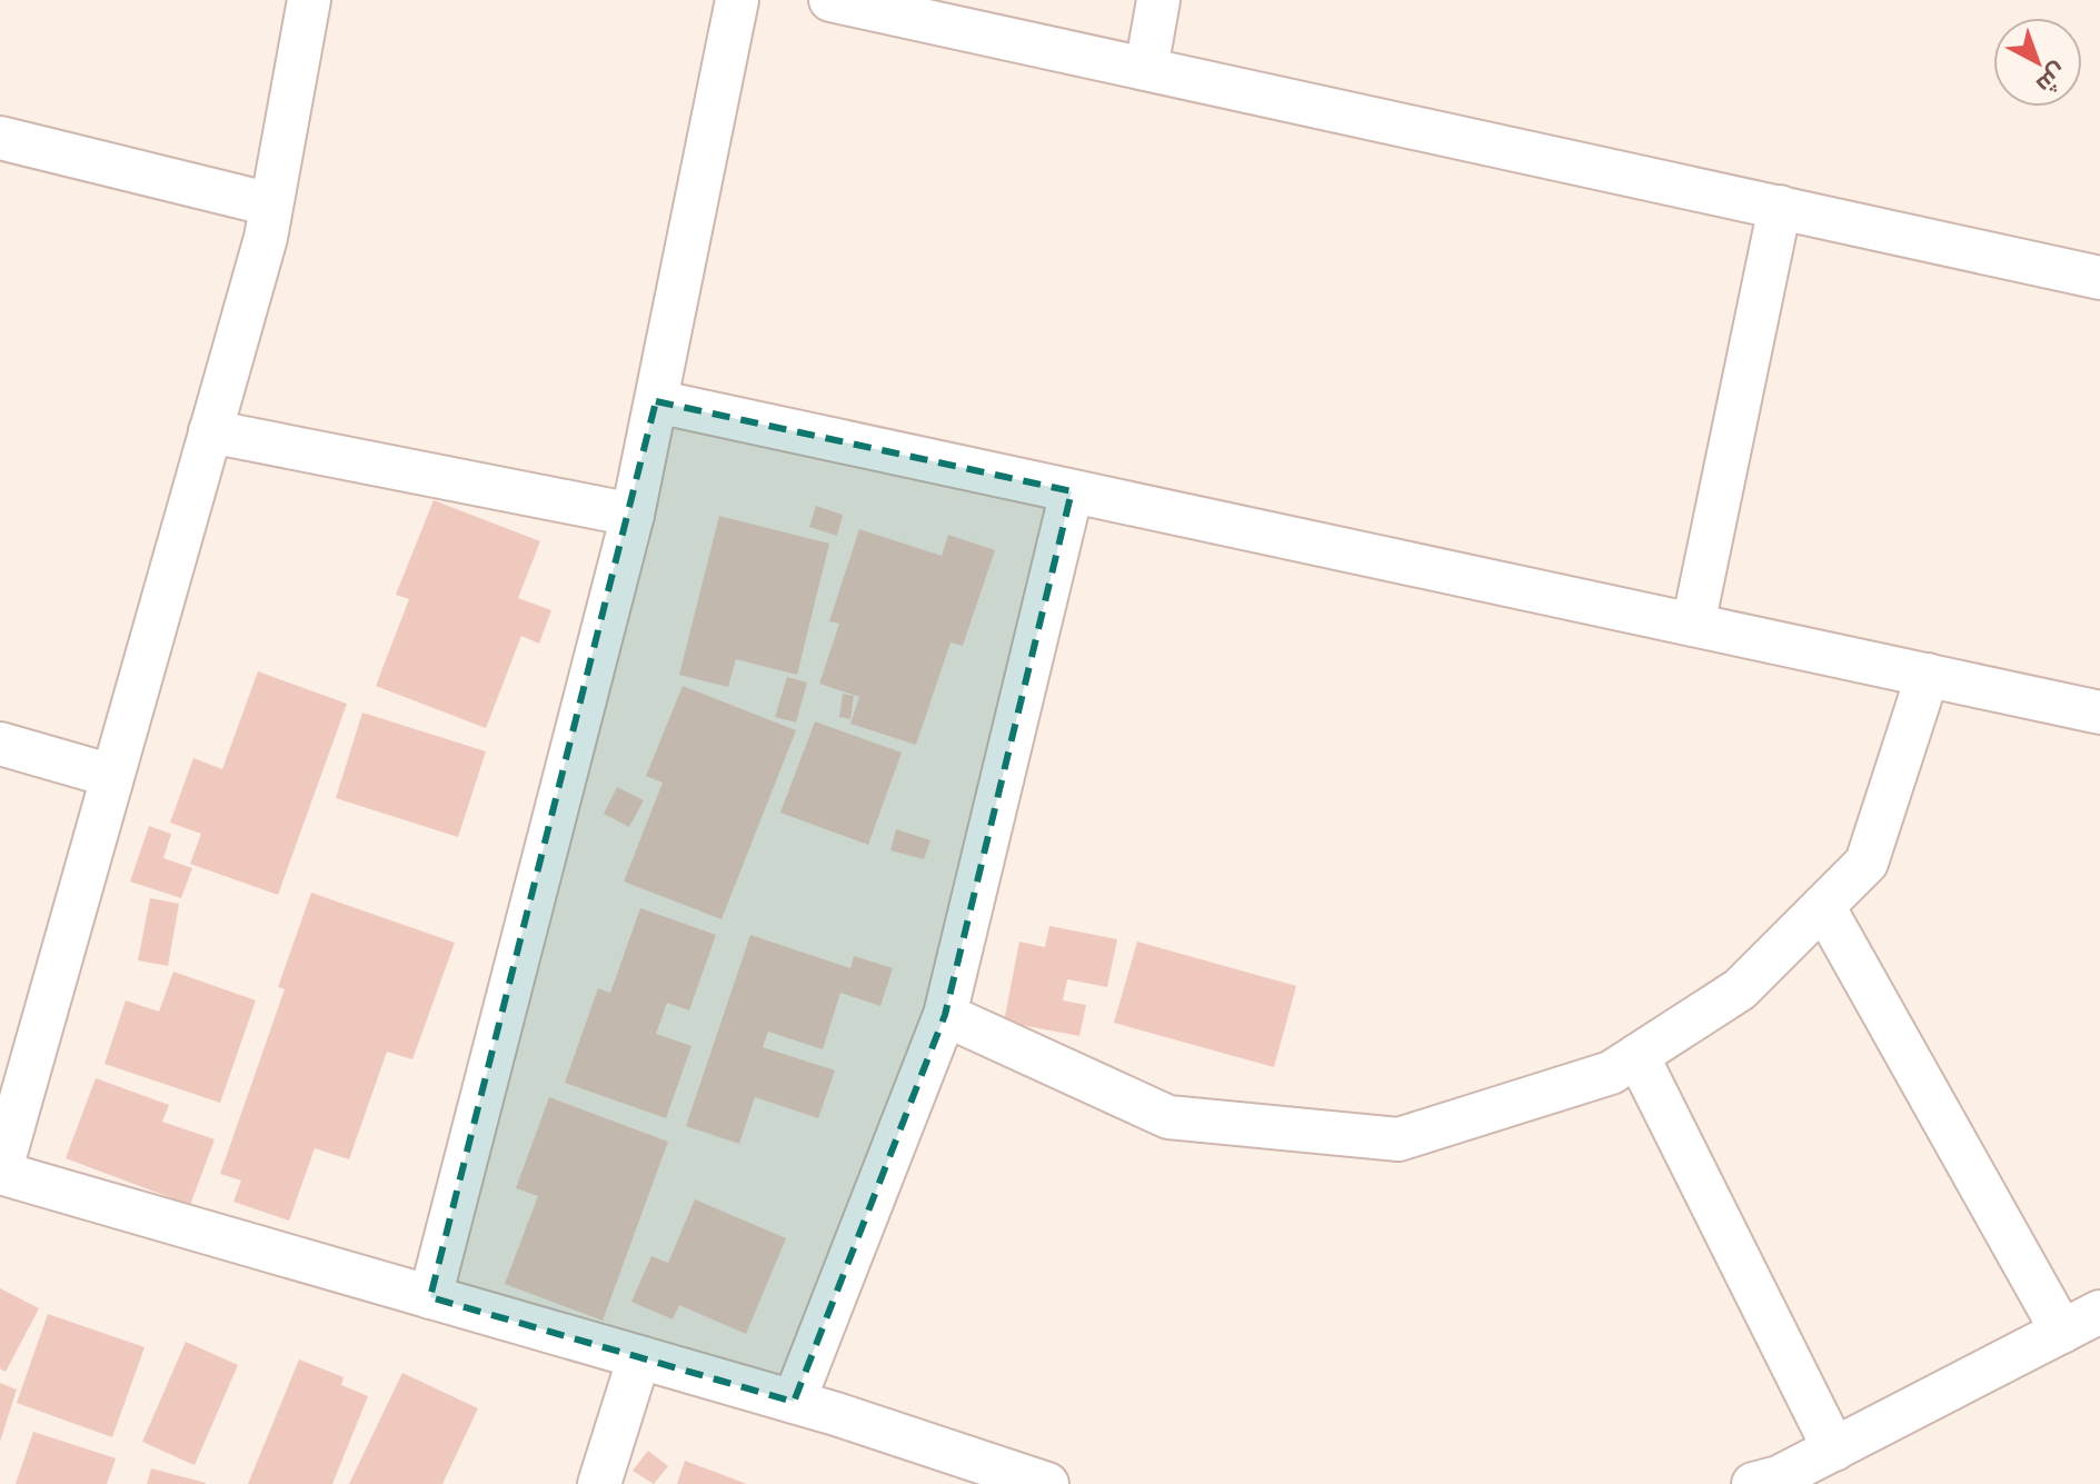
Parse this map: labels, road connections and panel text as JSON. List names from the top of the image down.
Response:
{
  "north": "bottom right"
}
